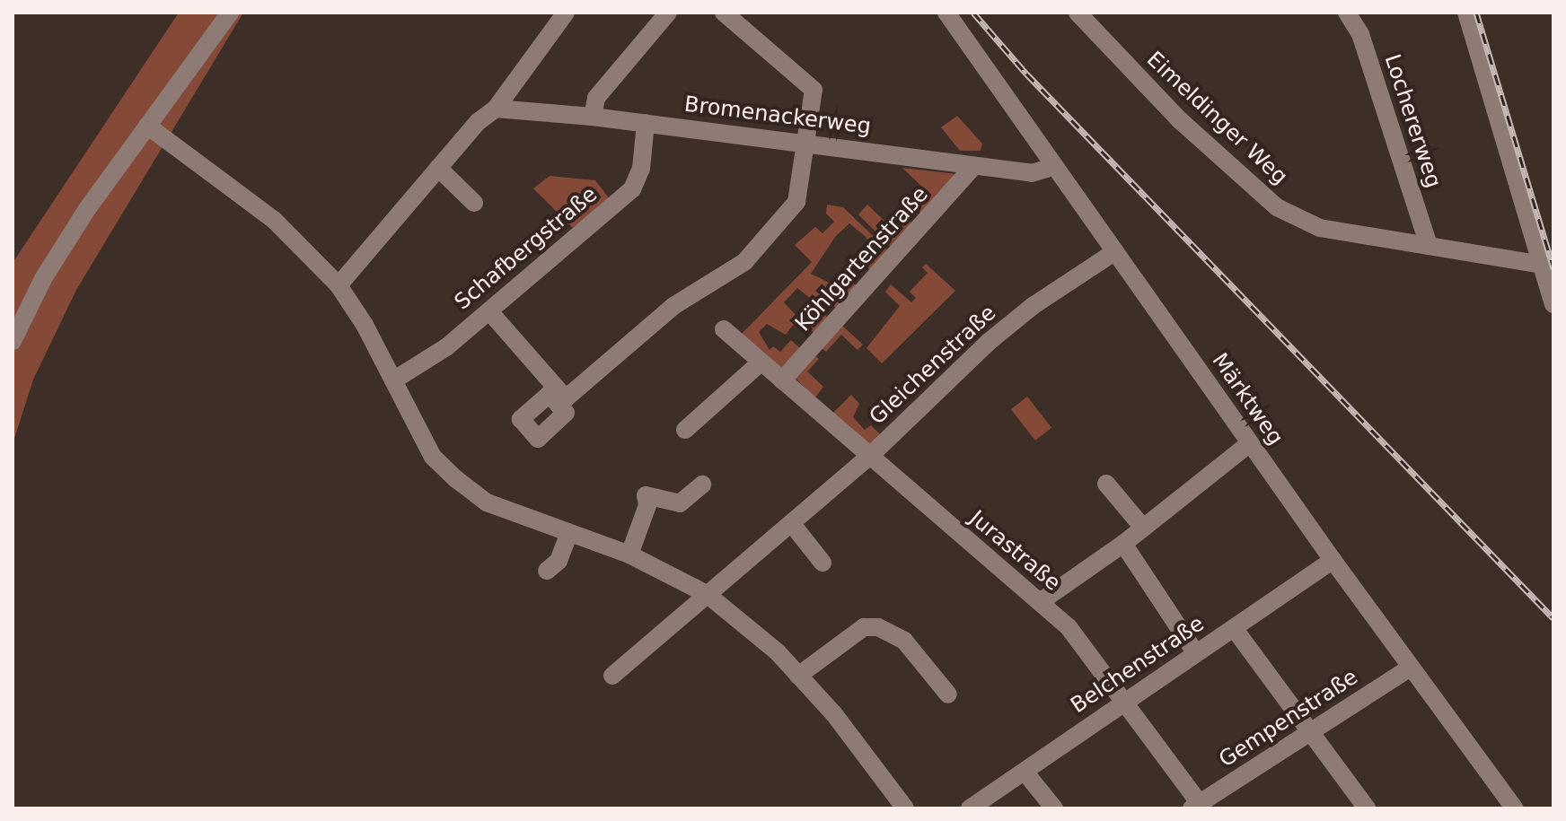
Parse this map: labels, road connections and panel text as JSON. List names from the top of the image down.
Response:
{
  "streets": {
    "street": [
      "Bromenackerweg",
      "Eimeldinger Weg",
      "Lochererweg",
      "Schafbergstraße",
      "Köhlgartenstraße",
      "Gleichenstraße",
      "Märktweg",
      "Jurastraße",
      "Belchenstraße",
      "Gempenstraße"
    ]
  },
  "crossings": [
    ["Bromenackerweg", "Schafbergstraße"],
    ["Bromenackerweg", "Köhlgartenstraße"],
    ["Bromenackerweg", "Märktweg"],
    ["Eimeldinger Weg", "Lochererweg"],
    ["Köhlgartenstraße", "Jurastraße"],
    ["Gleichenstraße", "Märktweg"],
    ["Gleichenstraße", "Jurastraße"],
    ["Märktweg", "Belchenstraße"],
    ["Märktweg", "Gempenstraße"],
    ["Jurastraße", "Belchenstraße"],
    ["Jurastraße", "Gempenstraße"]
  ]
}
